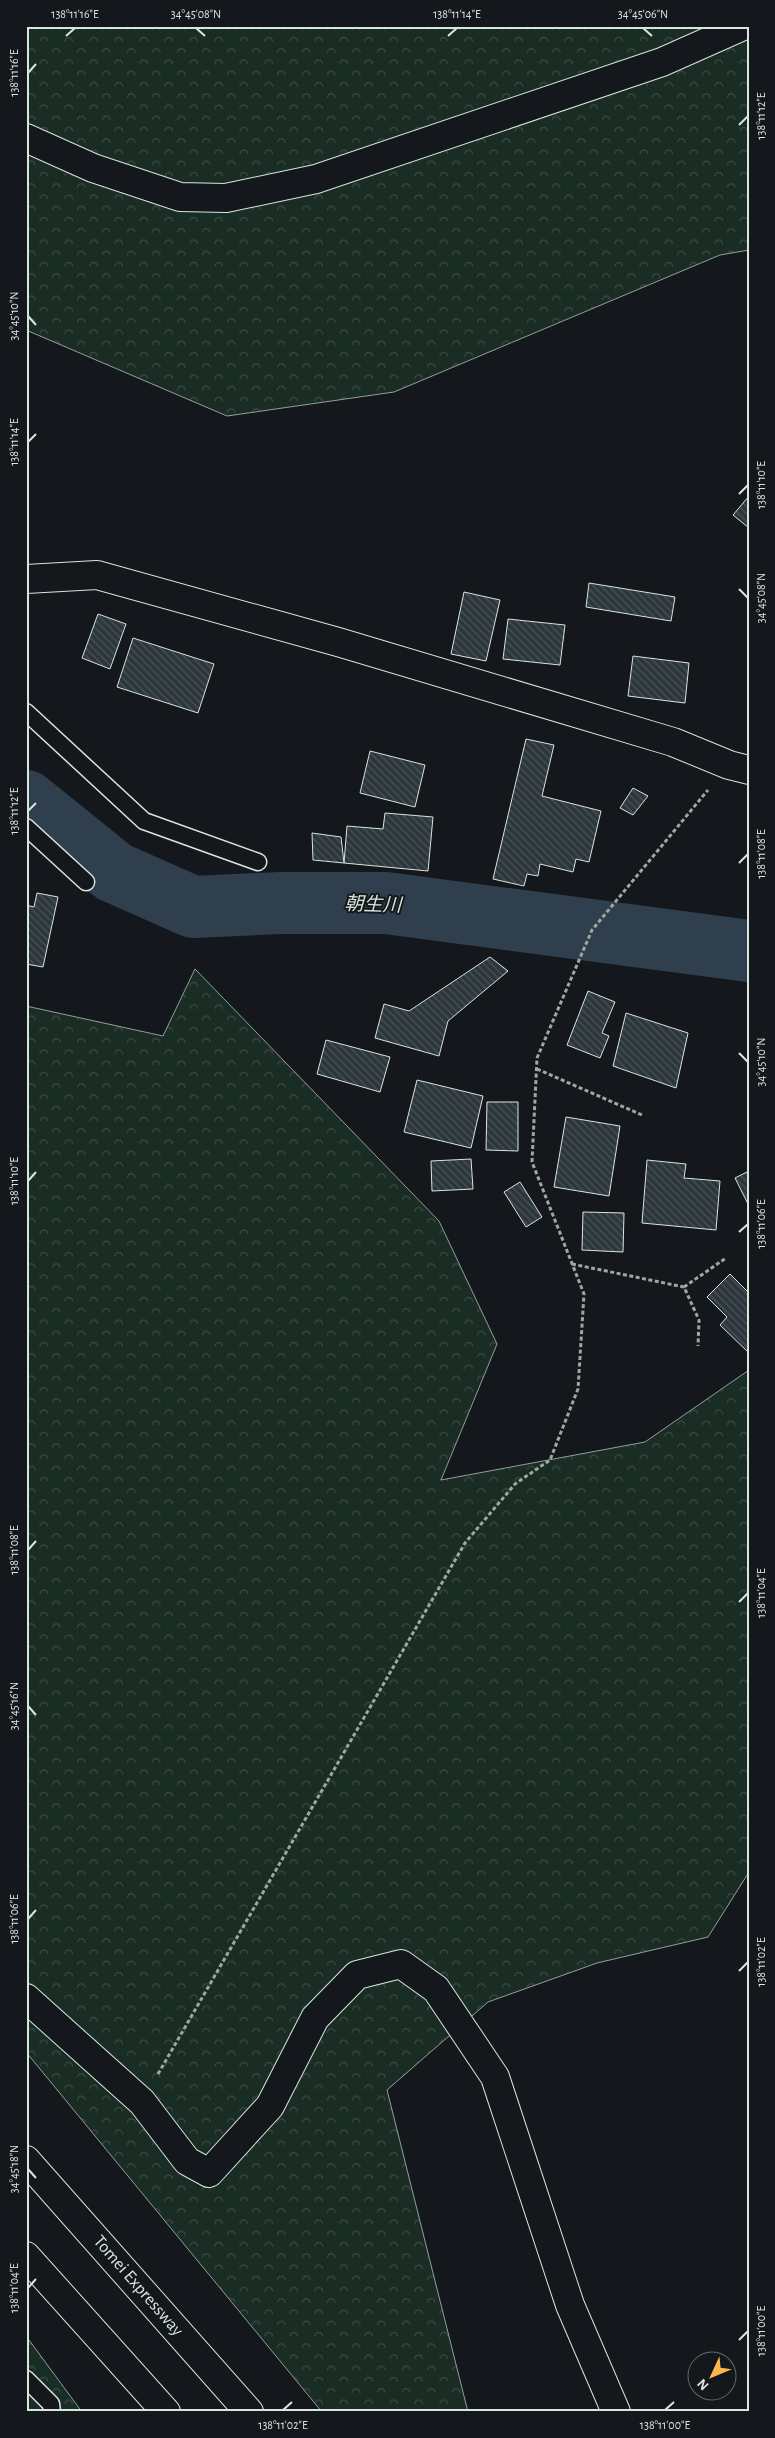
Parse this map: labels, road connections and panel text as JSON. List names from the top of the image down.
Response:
{
  "streets": {
    "main road": ["Tomei Expressway"]
  },
  "water": ["朝生川"],
  "north": "bottom left",
  "coordinates": [
    "138°11'16\"E",
    "34°45'08\"N",
    "138°11'14\"E",
    "34°45'06\"N",
    "138°11'12\"E",
    "34°45'10\"N",
    "138°11'10\"E",
    "138°11'08\"E",
    "138°11'06\"E",
    "138°11'04\"E",
    "34°45'16\"N",
    "138°11'02\"E",
    "34°45'18\"N",
    "138°11'00\"E"
  ]
}
